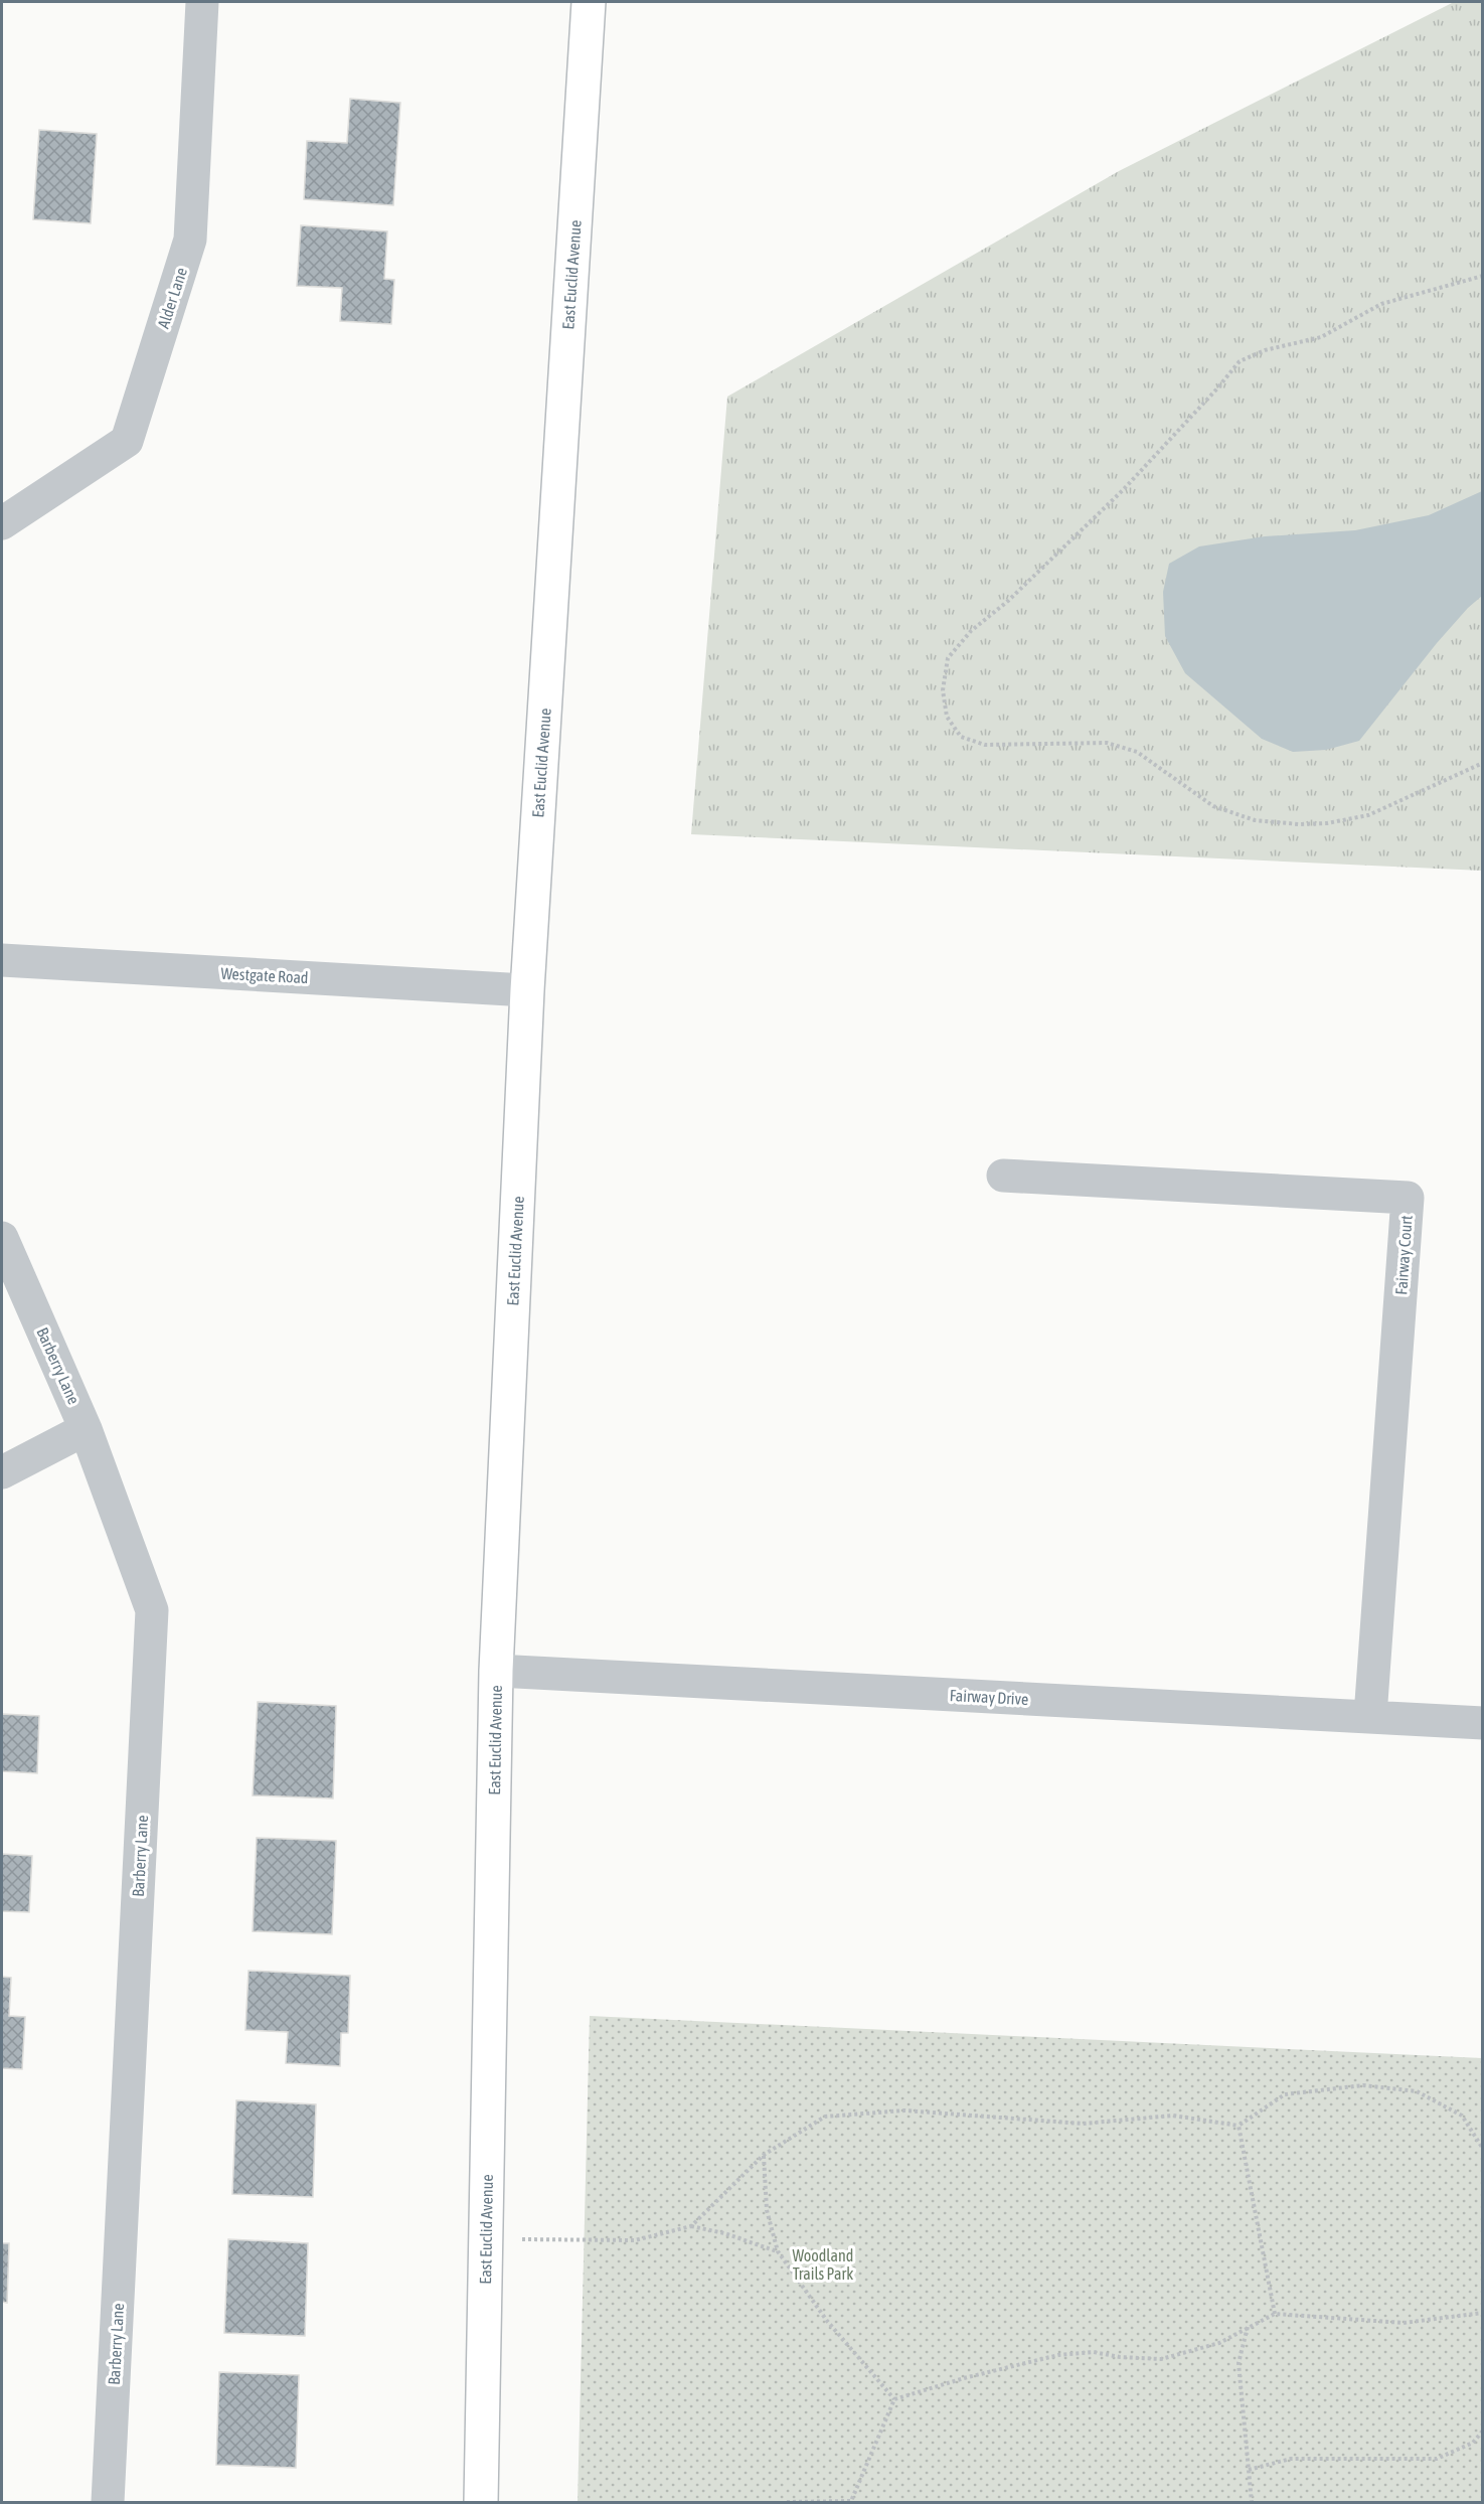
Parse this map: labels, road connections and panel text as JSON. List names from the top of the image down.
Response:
{
  "streets": {
    "main road": ["East Euclid Avenue"],
    "street": [
      "Alder Lane",
      "Westgate Road",
      "Fairway Court",
      "Barberry Lane",
      "Fairway Drive"
    ]
  },
  "crossings": [
    ["East Euclid Avenue", "Westgate Road"],
    ["East Euclid Avenue", "Fairway Drive"],
    ["Fairway Court", "Fairway Drive"]
  ],
  "parks": ["Woodland Trails Park"]
}
